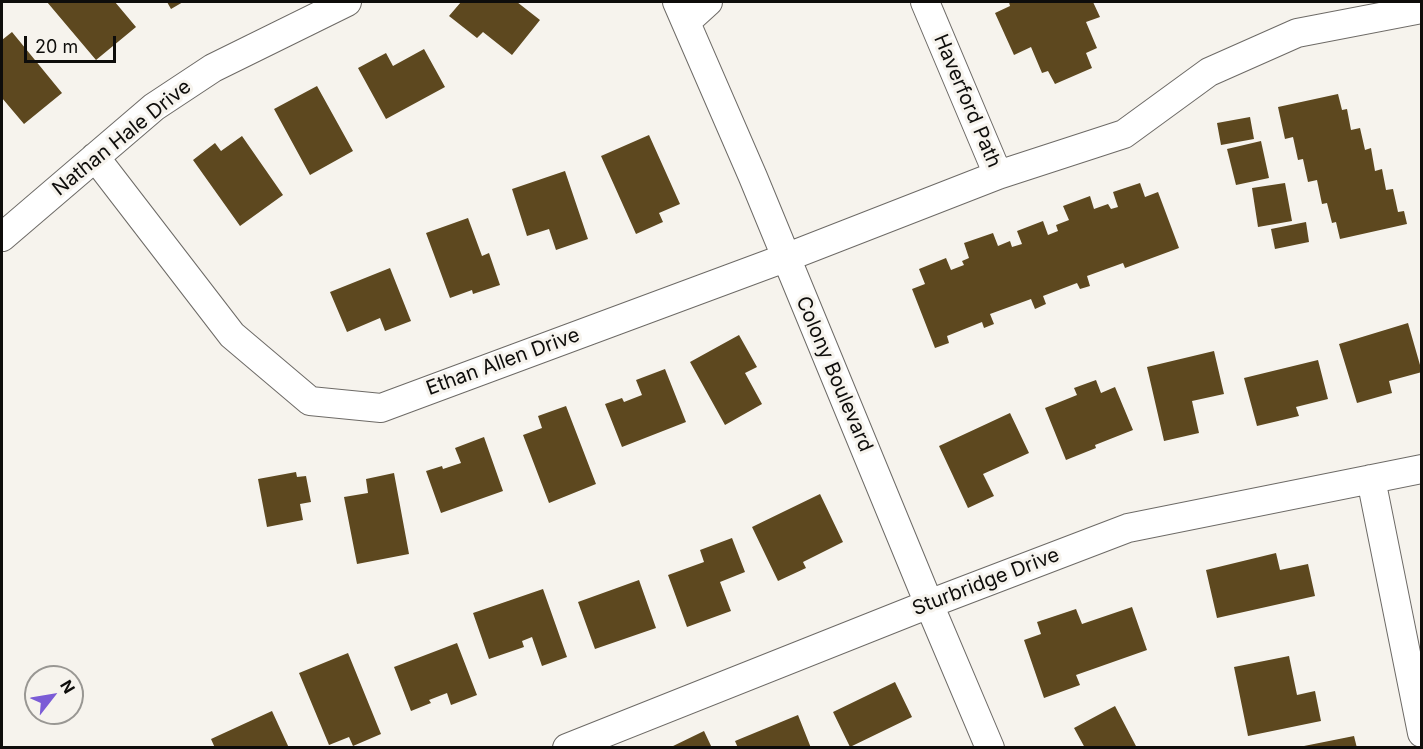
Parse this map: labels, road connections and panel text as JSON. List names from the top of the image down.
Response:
{
  "streets": {
    "street": [
      "Haverford Path",
      "Nathan Hale Drive",
      "Ethan Allen Drive",
      "Colony Boulevard",
      "Sturbridge Drive"
    ]
  },
  "crossings": [
    ["Haverford Path", "Ethan Allen Drive"],
    ["Nathan Hale Drive", "Ethan Allen Drive"],
    ["Ethan Allen Drive", "Colony Boulevard"],
    ["Colony Boulevard", "Sturbridge Drive"]
  ],
  "scale_bar": "20 m",
  "north": "top right"
}
